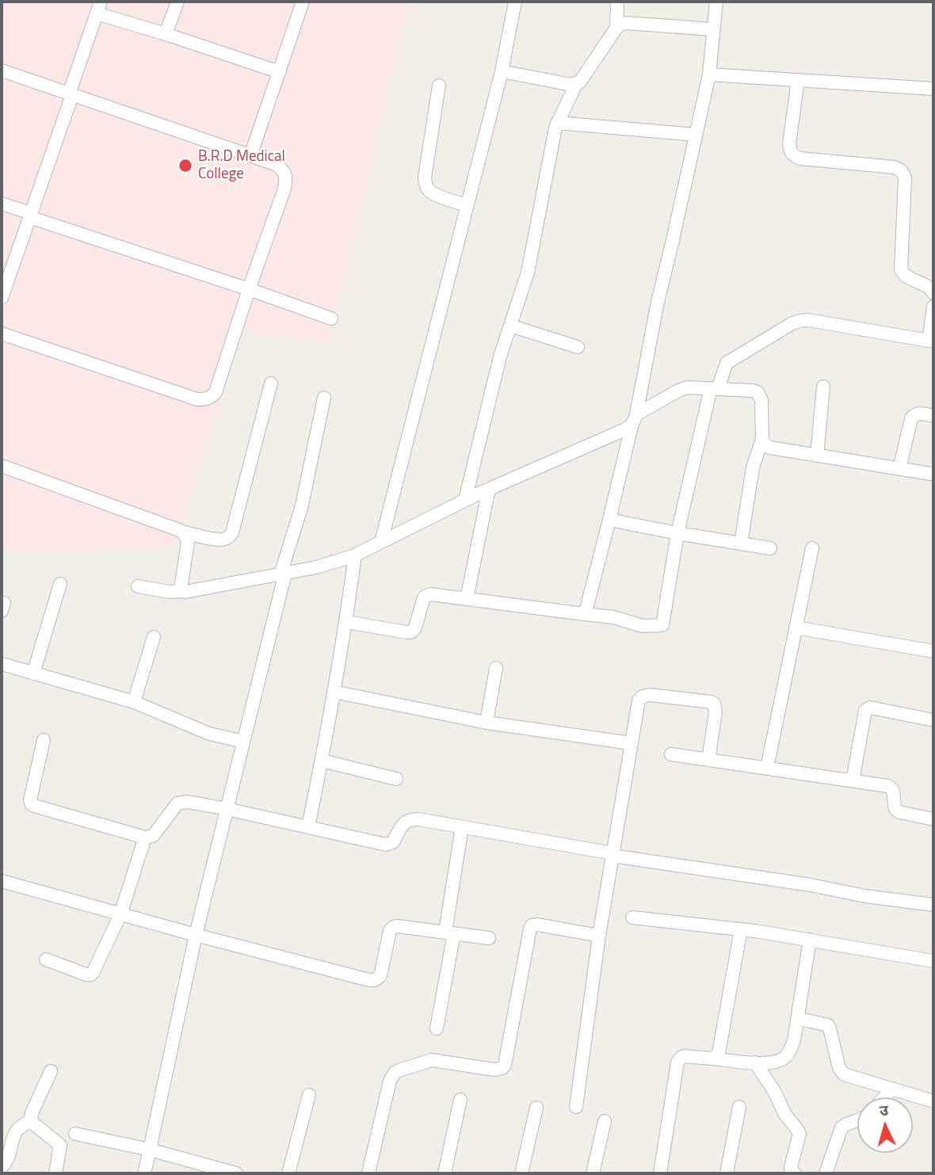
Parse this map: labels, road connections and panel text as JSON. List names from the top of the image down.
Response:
{
  "places": ["B.R.D Medical College"],
  "north": "top"
}
